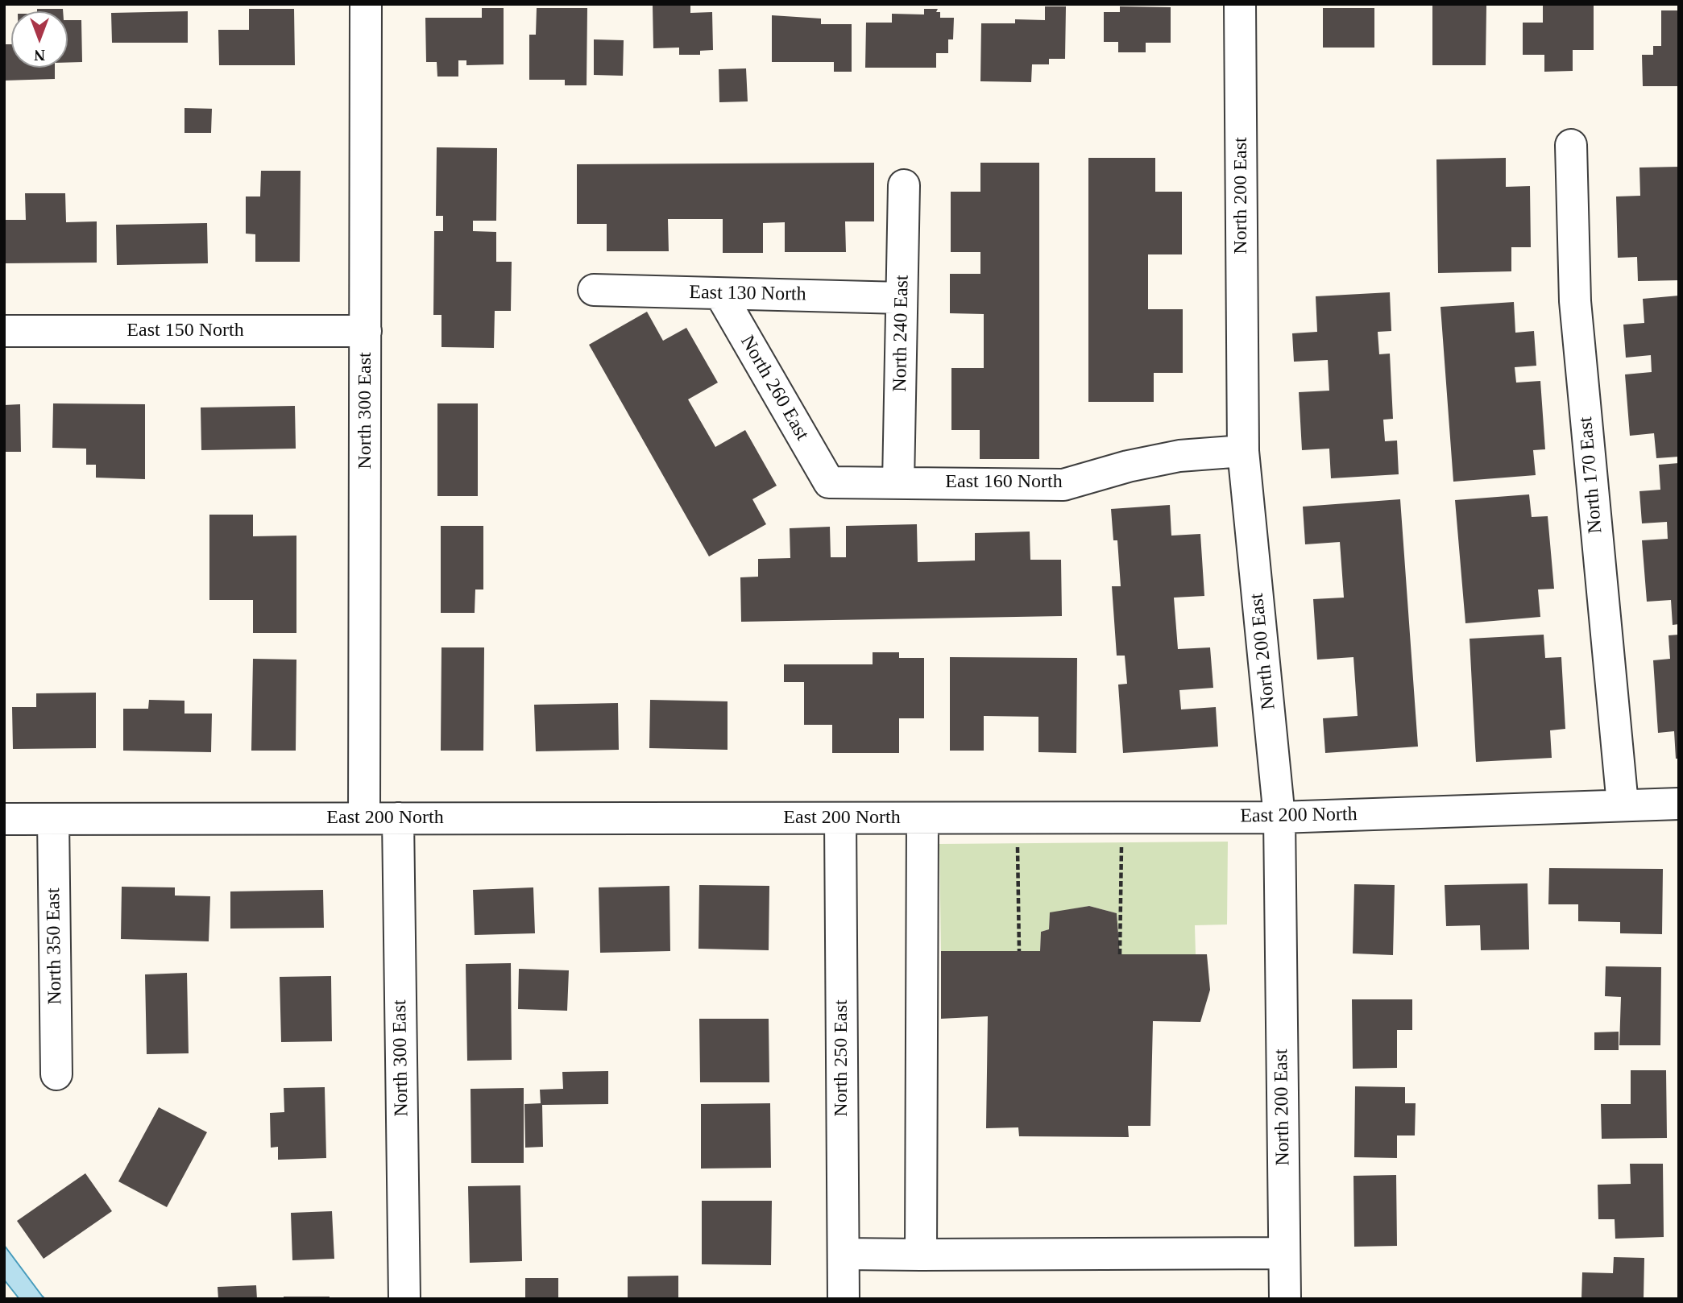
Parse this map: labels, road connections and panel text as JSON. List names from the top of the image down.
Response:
{
  "streets": {
    "street": [
      "North 200 East",
      "East 130 North",
      "East 150 North",
      "North 240 East",
      "North 260 East",
      "North 300 East",
      "North 170 East",
      "East 160 North",
      "East 200 North",
      "North 350 East",
      "North 250 East"
    ]
  },
  "crossings": [
    ["North 200 East", "East 160 North"],
    ["North 200 East", "East 200 North"],
    ["East 130 North", "North 240 East"],
    ["East 130 North", "North 260 East"],
    ["East 150 North", "North 300 East"],
    ["North 240 East", "East 160 North"],
    ["North 260 East", "East 160 North"],
    ["North 300 East", "East 200 North"],
    ["North 170 East", "East 200 North"],
    ["East 200 North", "North 350 East"],
    ["East 200 North", "North 250 East"]
  ],
  "north": "bottom"
}
